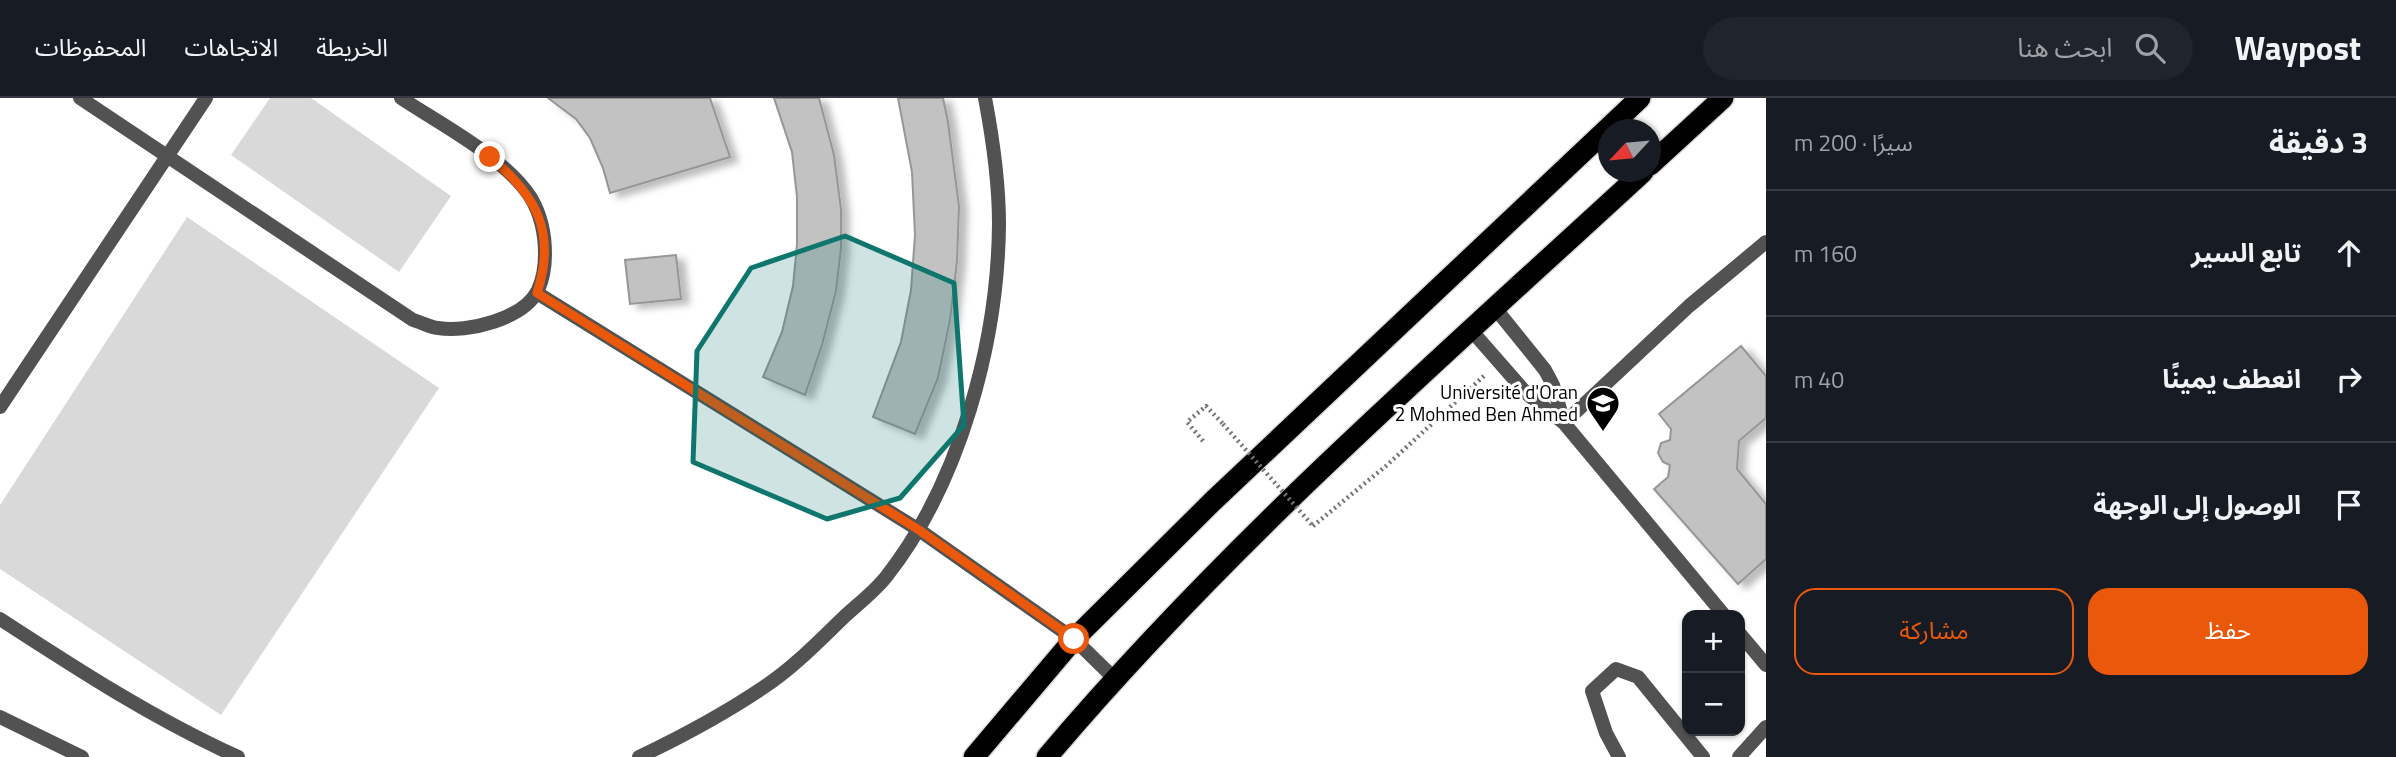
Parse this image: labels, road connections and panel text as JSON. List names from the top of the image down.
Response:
{
  "places": {
    "school or university": ["Université d'Oran 2 Mohmed Ben Ahmed"]
  },
  "north": "bottom left",
  "page": {
    "header": "Waypost",
    "search": "ابحث هنا",
    "nav": ["الخريطة", "الاتجاهات", "المحفوظات"],
    "heading": ["3 دقيقة", "سيرًا · 200 m"],
    "list": [
      ["تابع السير", "160 m"],
      ["انعطف يمينًا", "40 m"],
      "الوصول إلى الوجهة"
    ],
    "buttons": ["حفظ", "مشاركة"],
    "map_buttons": ["+", "−"]
  }
}
